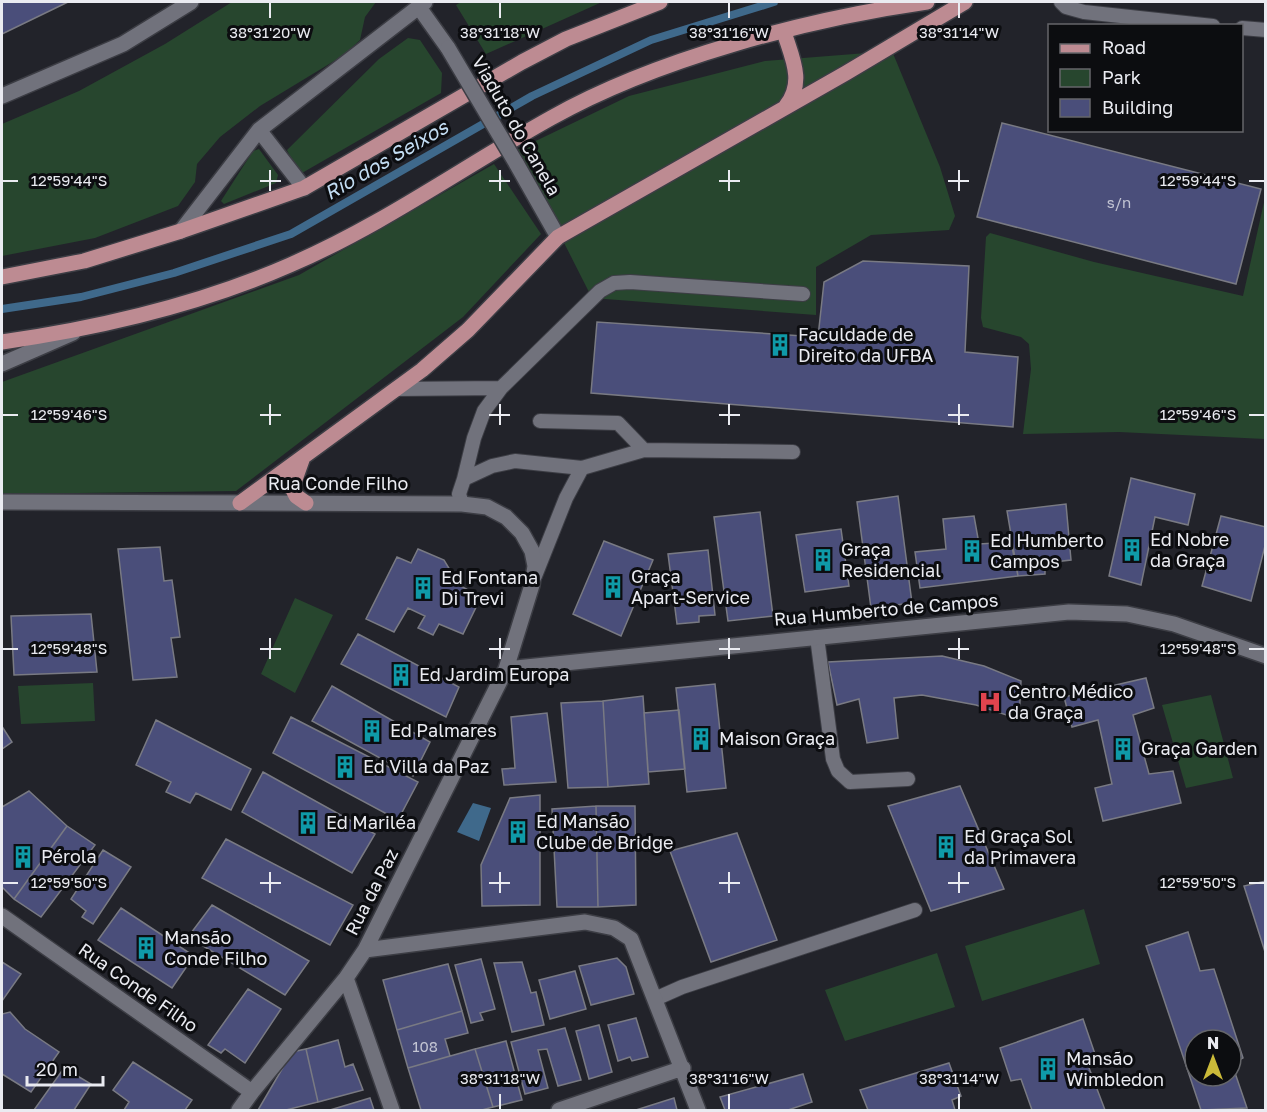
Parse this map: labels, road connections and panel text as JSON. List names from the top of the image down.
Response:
{
  "streets": {
    "street": [
      "Viaduto do Canela",
      "Rua Conde Filho",
      "Rua Humberto de Campos",
      "Rua da Paz"
    ]
  },
  "crossings": [
    ["Rua Conde Filho", "Rua Humberto de Campos"],
    ["Rua Conde Filho", "Rua da Paz"],
    ["Rua Humberto de Campos", "Rua da Paz"]
  ],
  "water": ["Rio dos Seixos"],
  "places": {
    "building": [
      "Faculdade de Direito da UFBA",
      "Ed Nobre da Graça",
      "Ed Humberto Campos",
      "Graça Residencial",
      "Graça Apart-Service",
      "Ed Fontana Di Trevi",
      "Ed Jardim Europa",
      "Ed Palmares",
      "Maison Graça",
      "Graça Garden",
      "Ed Villa da Paz",
      "Ed Mariléa",
      "Ed Mansão Clube de Bridge",
      "Ed Graça Sol da Primavera",
      "Pérola",
      "Mansão Conde Filho",
      "Mansão Wimbledon"
    ],
    "hospital": ["Centro Médico da Graça"]
  },
  "house_numbers": ["s/n", "108"],
  "legend": ["Road", "Park", "Building"],
  "scale_bar": "20 m",
  "north": "top",
  "coordinates": [
    "38°31'20\"W",
    "38°31'18\"W",
    "38°31'16\"W",
    "38°31'14\"W",
    "12°59'44\"S",
    "12°59'46\"S",
    "12°59'48\"S",
    "12°59'50\"S"
  ]
}
